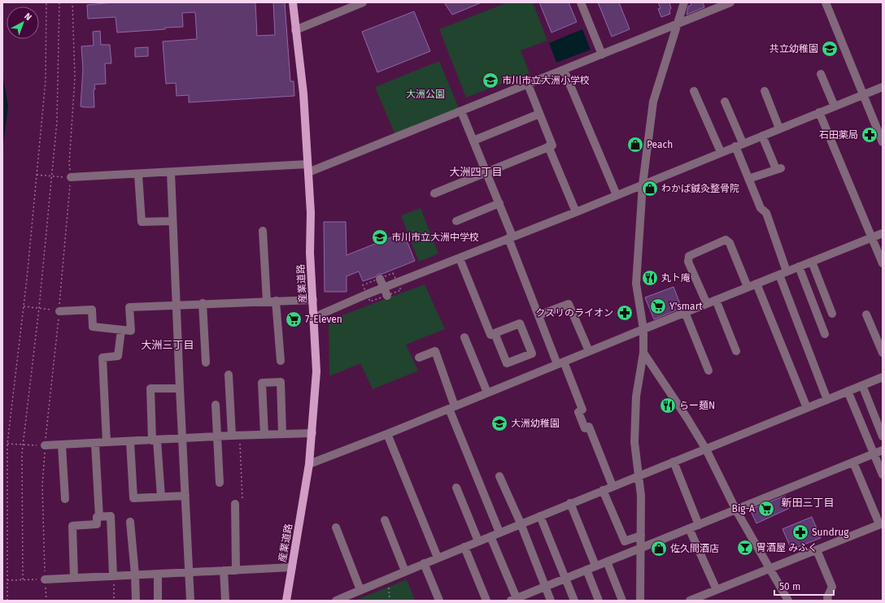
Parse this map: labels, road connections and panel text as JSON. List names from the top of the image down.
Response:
{
  "streets": {
    "main road": ["産業道路"]
  },
  "districts": ["大洲四丁目", "大洲三丁目", "新田三丁目"],
  "parks": ["大洲公園"],
  "places": {
    "school or university": [
      "共立幼稚園",
      "市川市立大洲小学校",
      "市川市立大洲中学校",
      "大洲幼稚園"
    ],
    "pharmacy": ["石田薬局", "クスリのライオン", "Sundrug"],
    "shop": ["Peach", "わかば鍼灸整骨院", "佐久間酒店"],
    "restaurant": ["丸ト庵", "らー麺N"],
    "supermarket": ["Y'smart", "7-Eleven", "Big-A"],
    "bar": ["胃酒屋 みふく"]
  },
  "scale_bar": "50 m",
  "north": "top right"
}
